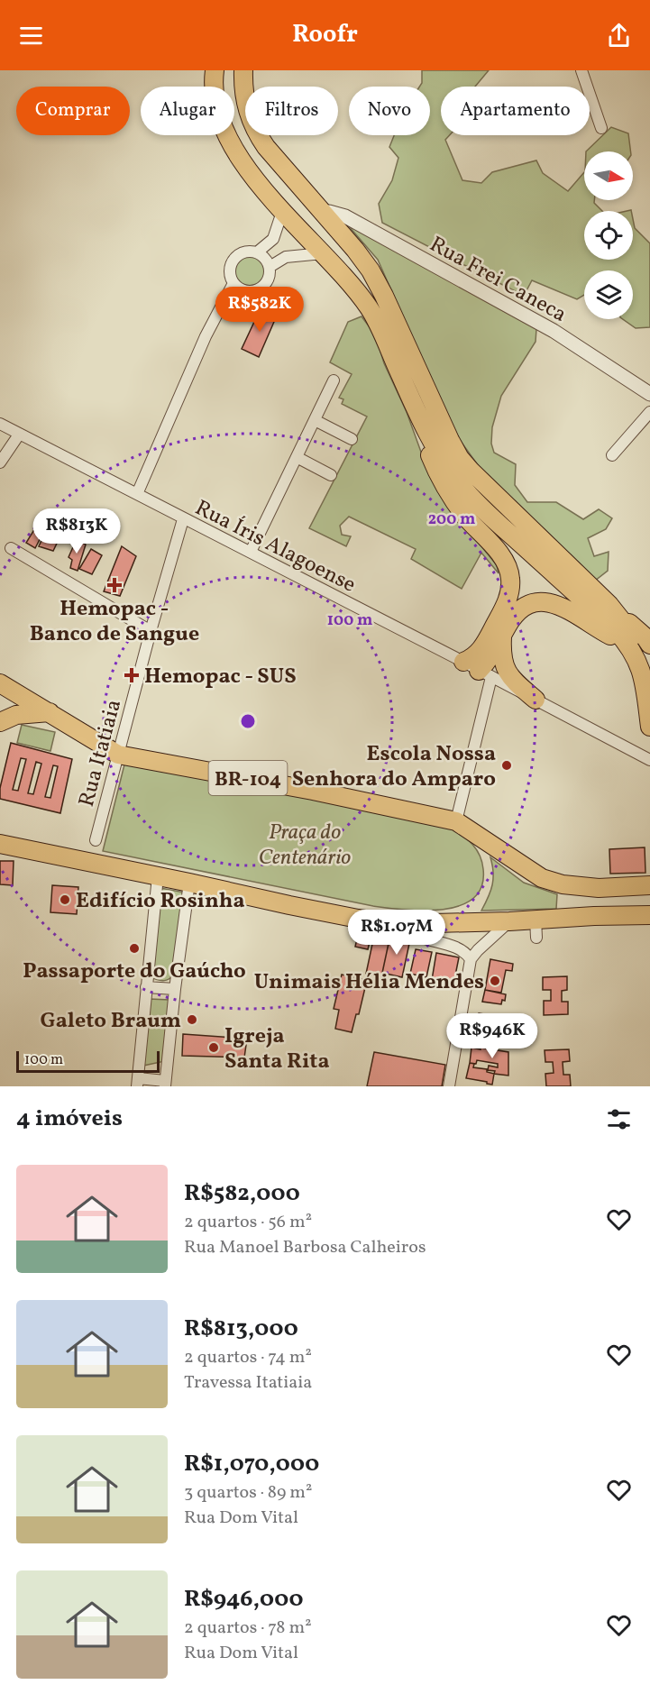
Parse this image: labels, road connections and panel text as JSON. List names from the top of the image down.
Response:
{
  "streets": {
    "main road": ["BR-104"],
    "street": ["Rua Frei Caneca", "Rua Íris Alagoense", "Rua Itatiaia"]
  },
  "crossings": [
    ["Rua Íris Alagoense", "Rua Itatiaia"],
    ["Rua Itatiaia", "BR-104"]
  ],
  "parks": ["Praça do Centenário"],
  "places": {
    "health": ["Hemopac - Banco de Sangue", "Hemopac - SUS"],
    "other": [
      "Escola Nossa Senhora do Amparo",
      "Edifício Rosinha",
      "Passaporte do Gaúcho",
      "Unimais Hélia Mendes",
      "Galeto Braum",
      "Igreja Santa Rita"
    ]
  },
  "scale_bar": "100 m",
  "north": "right",
  "page": {
    "header": "Roofr",
    "chip": [
      "Comprar",
      "Alugar",
      "Filtros",
      "Novo",
      "Apartamento"
    ],
    "price": [
      "R$582K",
      "R$813K",
      "R$1.07M",
      "R$946K"
    ],
    "scale": "100 m",
    "heading": "4 imóveis",
    "list": [
      {
        "name": "R$582,000",
        "note": "2 quartos · 56 m² · Rua Manoel Barbosa Calheiros"
      },
      {
        "name": "R$813,000",
        "note": "2 quartos · 74 m² · Travessa Itatiaia"
      },
      {
        "name": "R$1,070,000",
        "note": "3 quartos · 89 m² · Rua Dom Vital"
      },
      {
        "name": "R$946,000",
        "note": "2 quartos · 78 m² · Rua Dom Vital"
      }
    ]
  },
  "rings": ["200 m", "100 m"]
}
